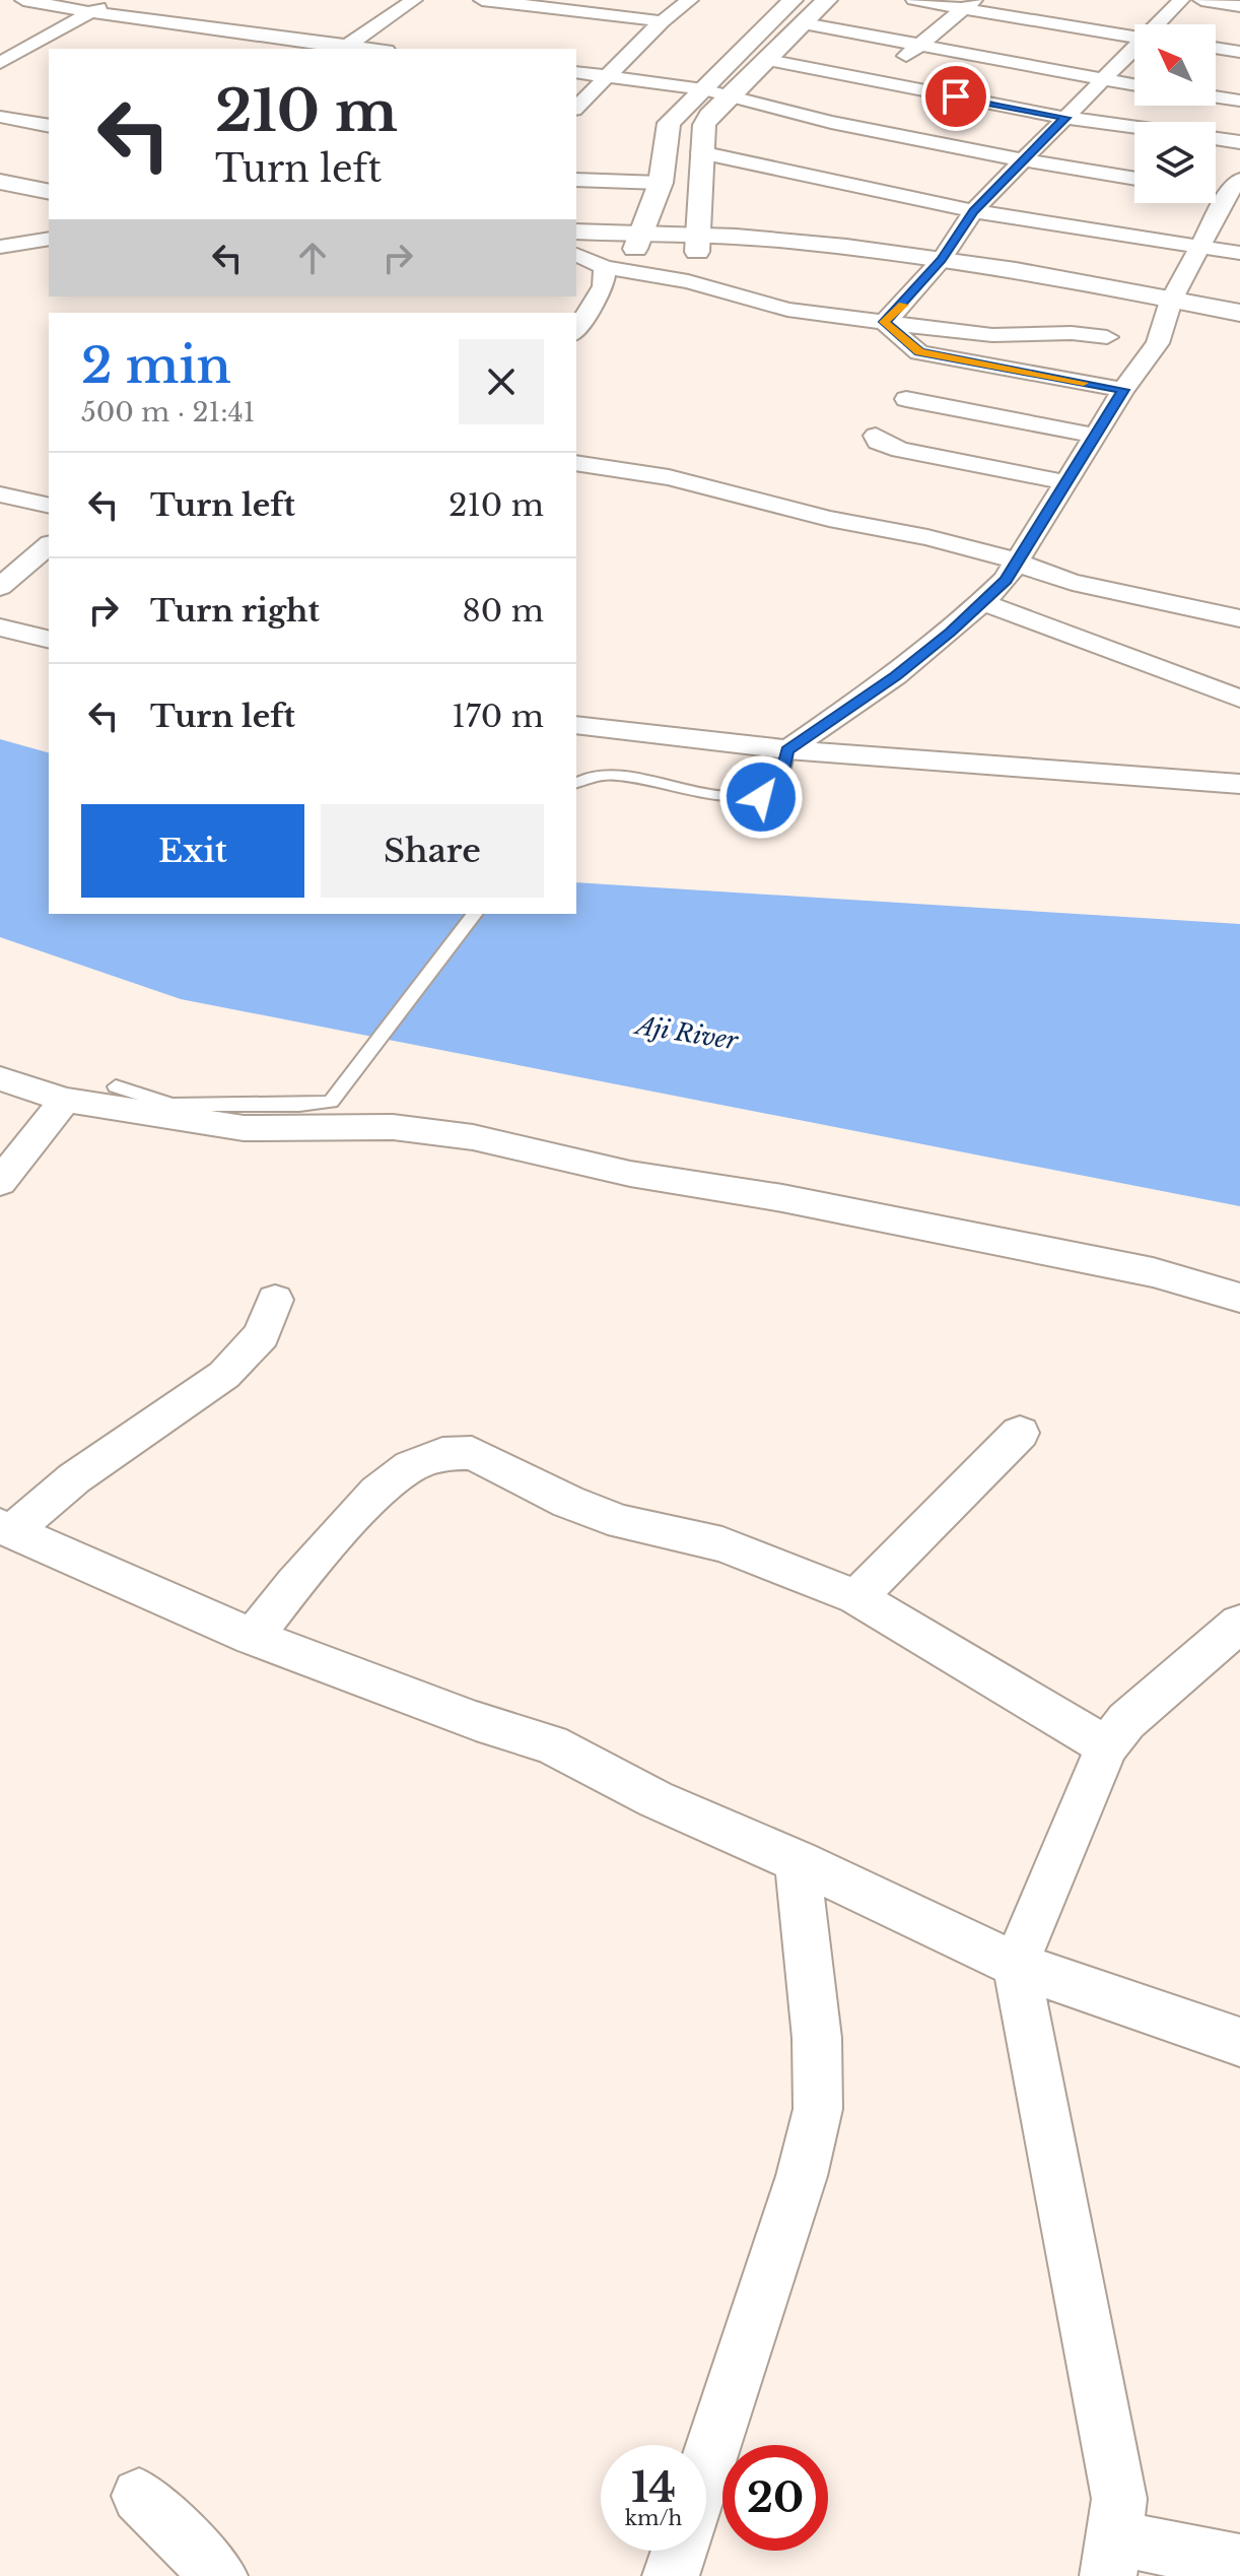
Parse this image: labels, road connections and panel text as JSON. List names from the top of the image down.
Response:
{
  "water": ["Aji River"],
  "north": "top left",
  "page": {
    "turn": ["210 m", "Turn left"],
    "heading": ["2 min", "500 m · 21:41"],
    "list": [
      {
        "name": "Turn left",
        "value": "210 m"
      },
      {
        "name": "Turn right",
        "value": "80 m"
      },
      {
        "name": "Turn left",
        "value": "170 m"
      }
    ],
    "buttons": ["Exit", "Share"],
    "speed": "14 km/h",
    "limit": "20"
  }
}
